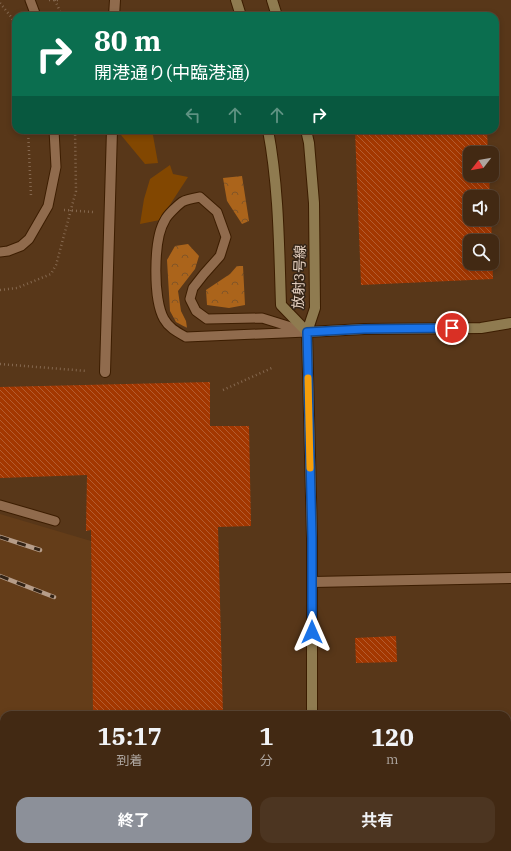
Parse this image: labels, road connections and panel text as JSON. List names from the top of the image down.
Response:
{
  "streets": {
    "street": ["放射3号線"]
  },
  "north": "bottom left",
  "page": {
    "turn": ["80 m", "開港通り(中臨港通)"],
    "eta": [
      "15:17",
      "到着",
      "1",
      "分",
      "120",
      "m"
    ],
    "buttons": ["終了", "共有"]
  }
}
